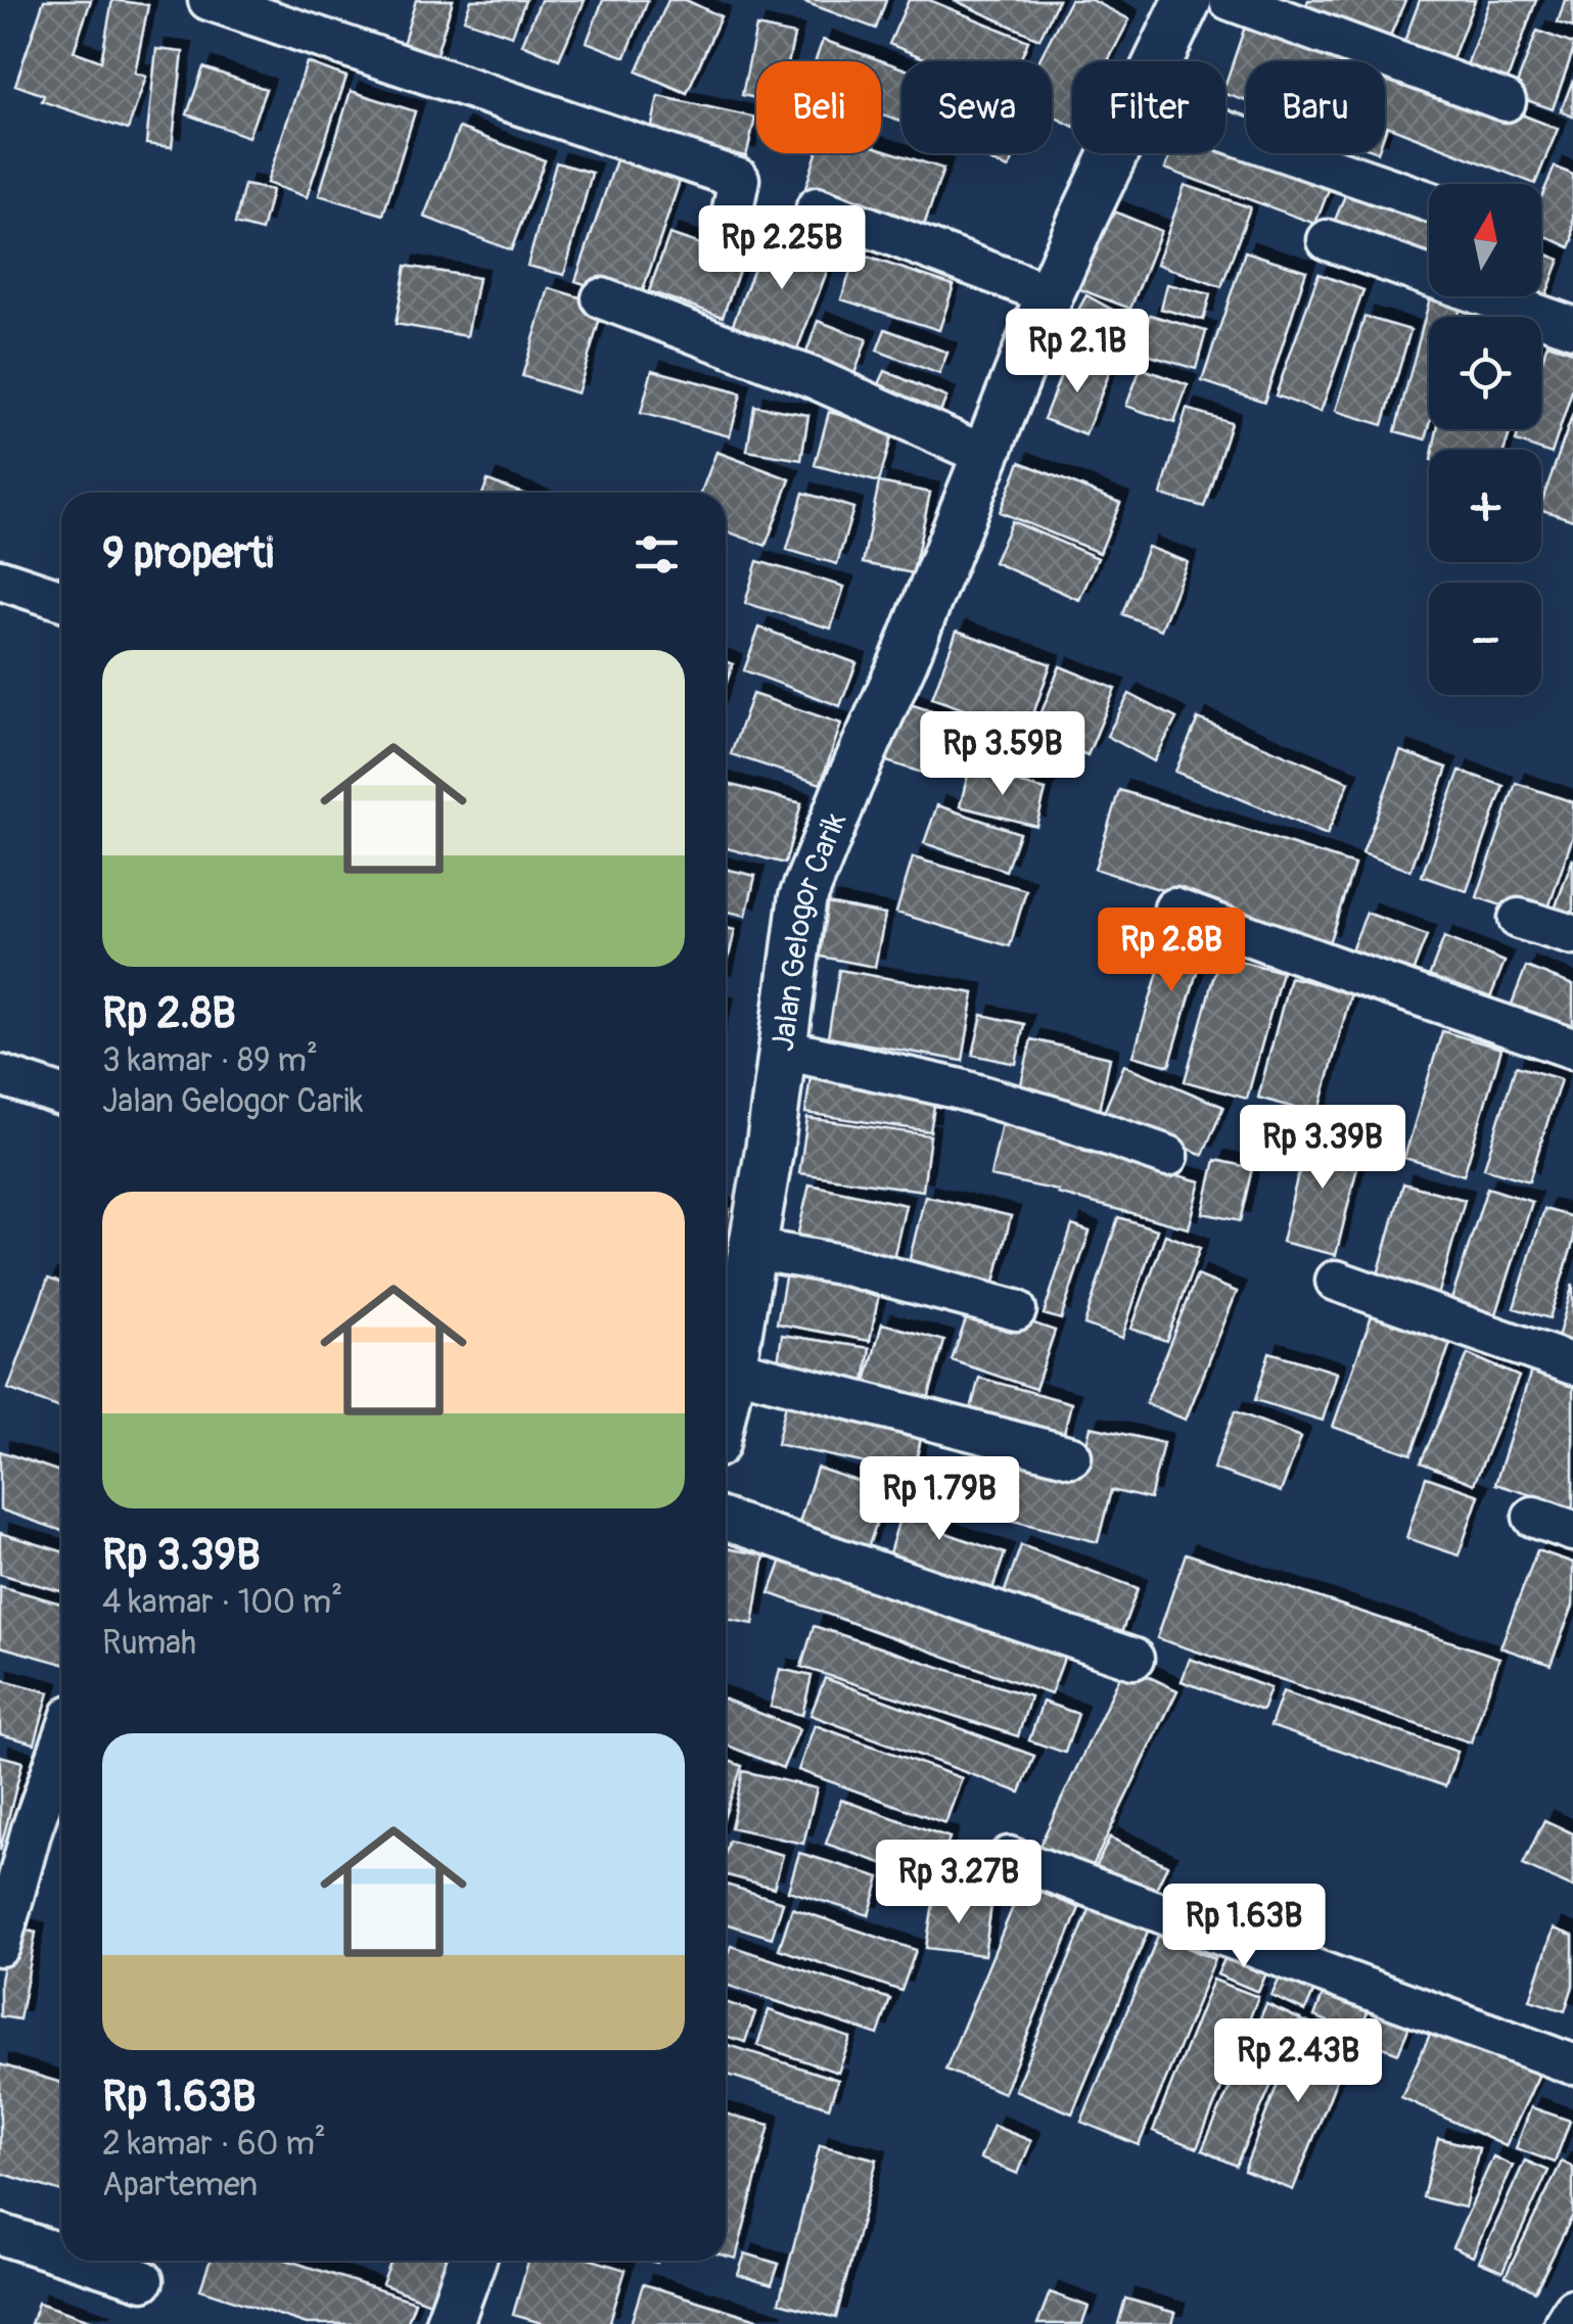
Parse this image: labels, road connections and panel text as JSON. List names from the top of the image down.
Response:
{
  "streets": {
    "street": ["Jalan Gelogor Carik"]
  },
  "north": "top",
  "page": {
    "chip": [
      "Beli",
      "Sewa",
      "Filter",
      "Baru"
    ],
    "map_buttons": ["+", "−"],
    "price": [
      "Rp 2.25B",
      "Rp 2.1B",
      "Rp 3.59B",
      "Rp 2.8B",
      "Rp 3.39B",
      "Rp 1.79B",
      "Rp 3.27B",
      "Rp 1.63B",
      "Rp 2.43B"
    ],
    "heading": "9 properti",
    "list": [
      {
        "name": "Rp 2.8B",
        "note": "3 kamar · 89 m² · Jalan Gelogor Carik"
      },
      {
        "name": "Rp 3.39B",
        "note": "4 kamar · 100 m² · Rumah"
      },
      {
        "name": "Rp 1.63B",
        "note": "2 kamar · 60 m² · Apartemen"
      }
    ]
  }
}
